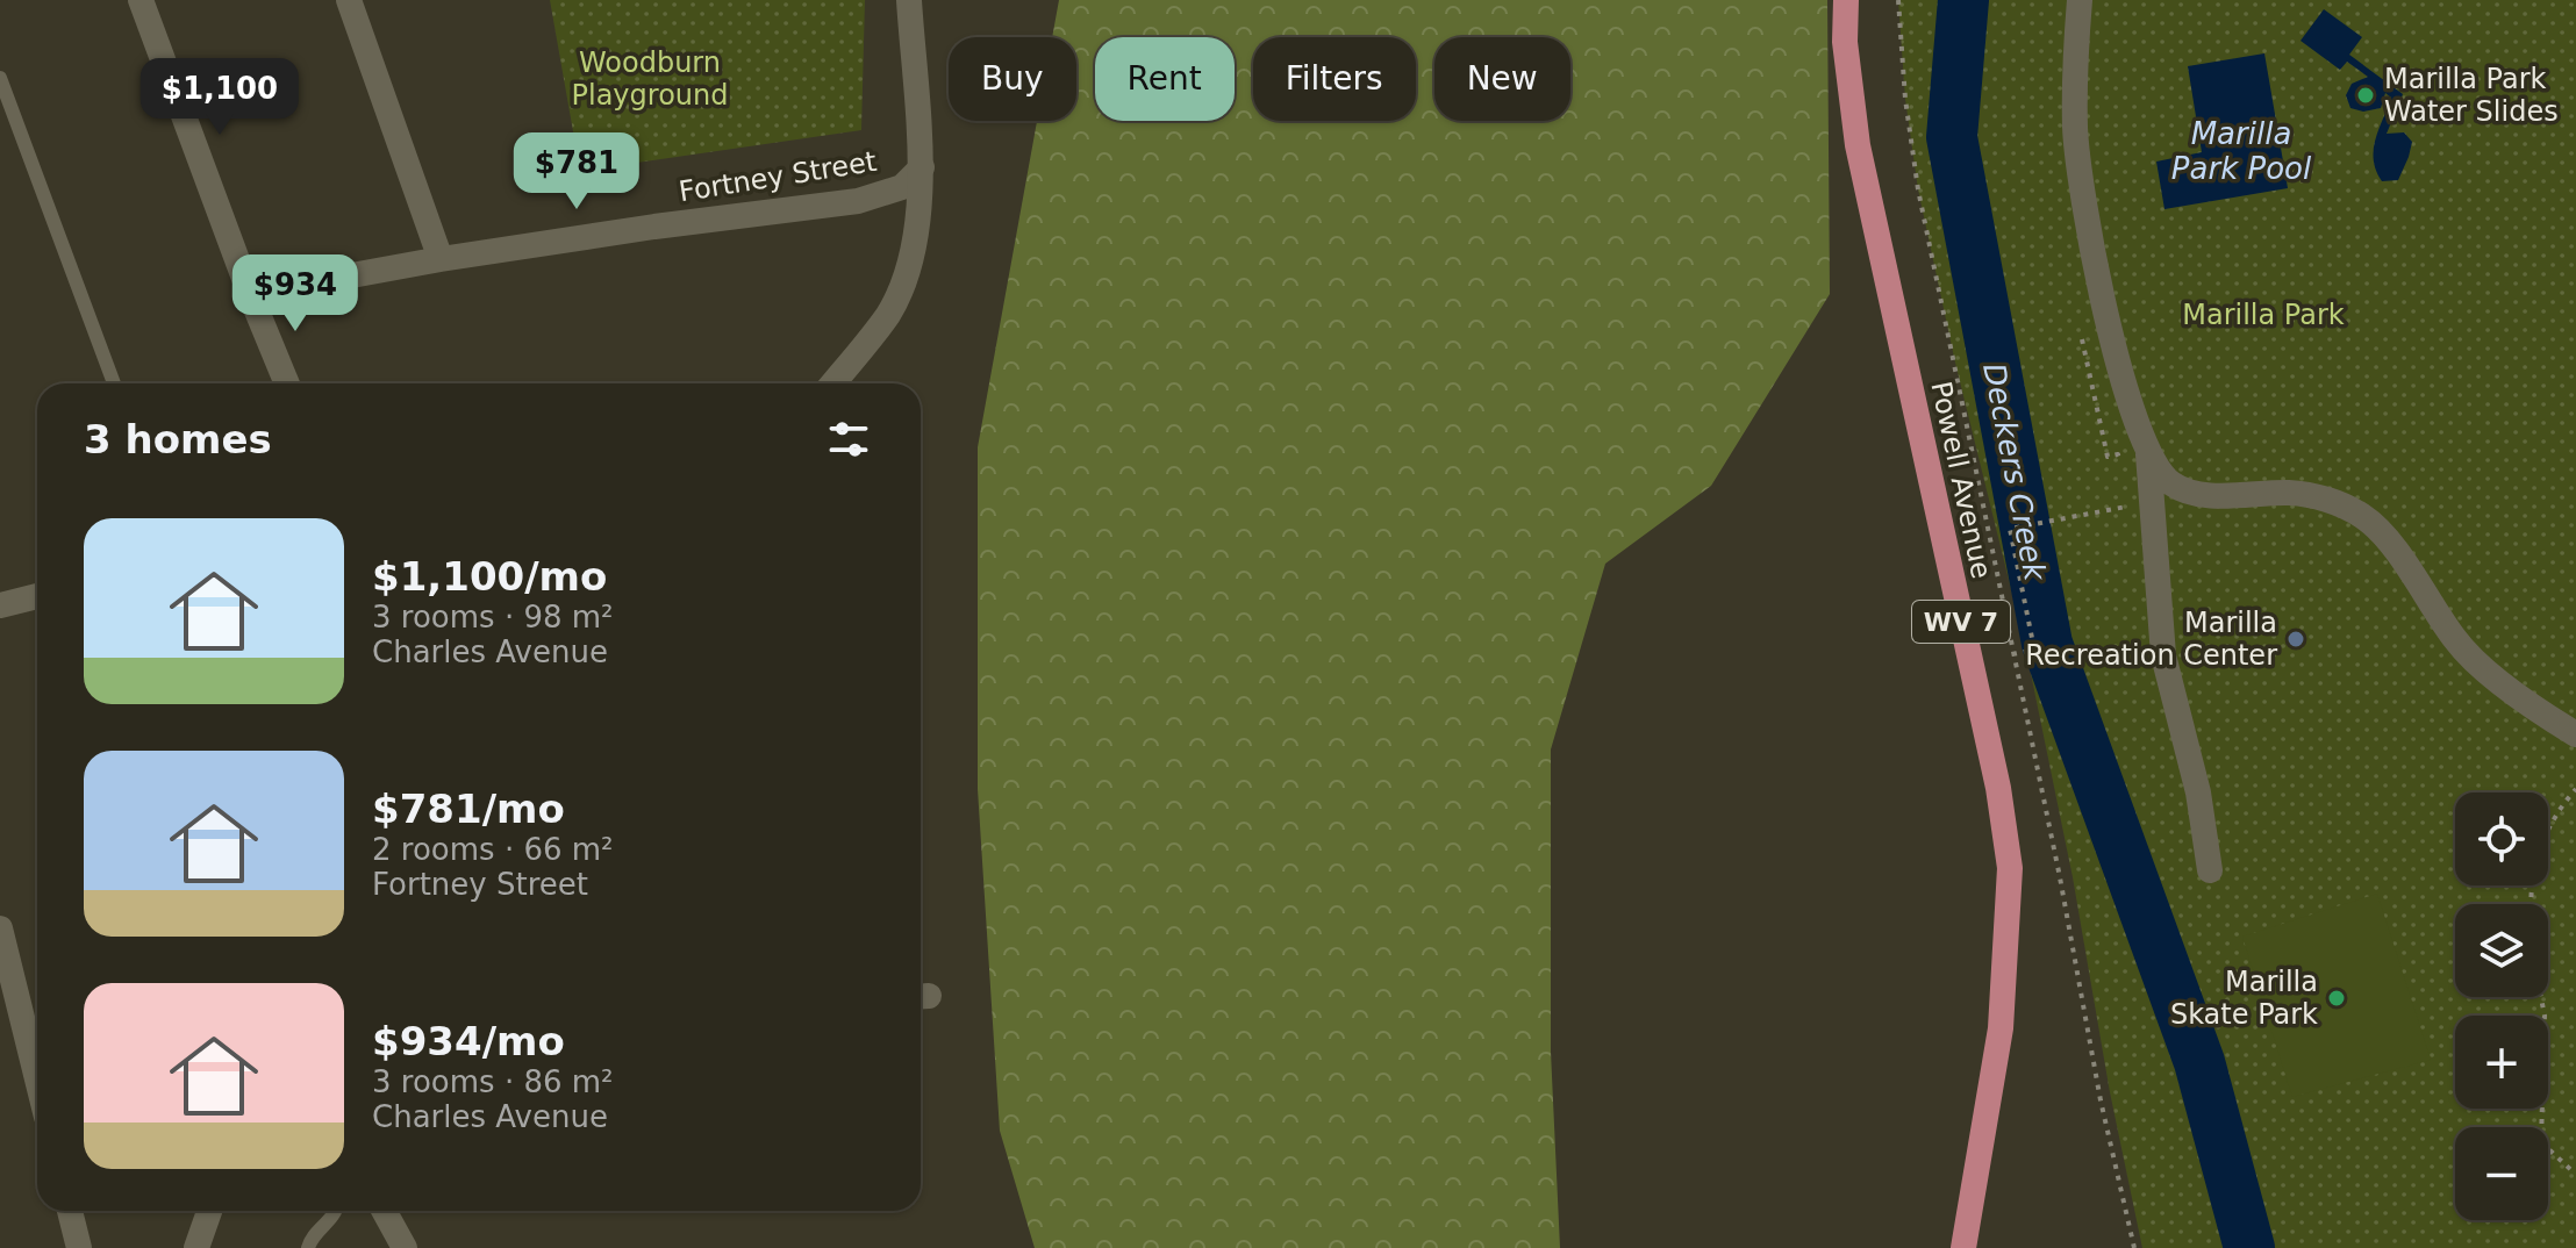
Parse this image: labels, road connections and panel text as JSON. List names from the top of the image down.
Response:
{
  "streets": {
    "main road": ["Powell Avenue", "WV 7"],
    "street": ["Fortney Street"]
  },
  "water": ["Marilla Park Pool", "Deckers Creek"],
  "parks": ["Woodburn Playground", "Marilla Park"],
  "places": ["Marilla Park Water Slides", "Marilla Recreation Center", "Marilla Skate Park"],
  "page": {
    "chip": [
      "Buy",
      "Rent",
      "Filters",
      "New"
    ],
    "price": ["$1,100", "$781", "$934"],
    "heading": "3 homes",
    "list": [
      {
        "name": "$1,100/mo",
        "note": "3 rooms · 98 m² · Charles Avenue"
      },
      {
        "name": "$781/mo",
        "note": "2 rooms · 66 m² · Fortney Street"
      },
      {
        "name": "$934/mo",
        "note": "3 rooms · 86 m² · Charles Avenue"
      }
    ],
    "map_buttons": ["+", "−"]
  }
}
